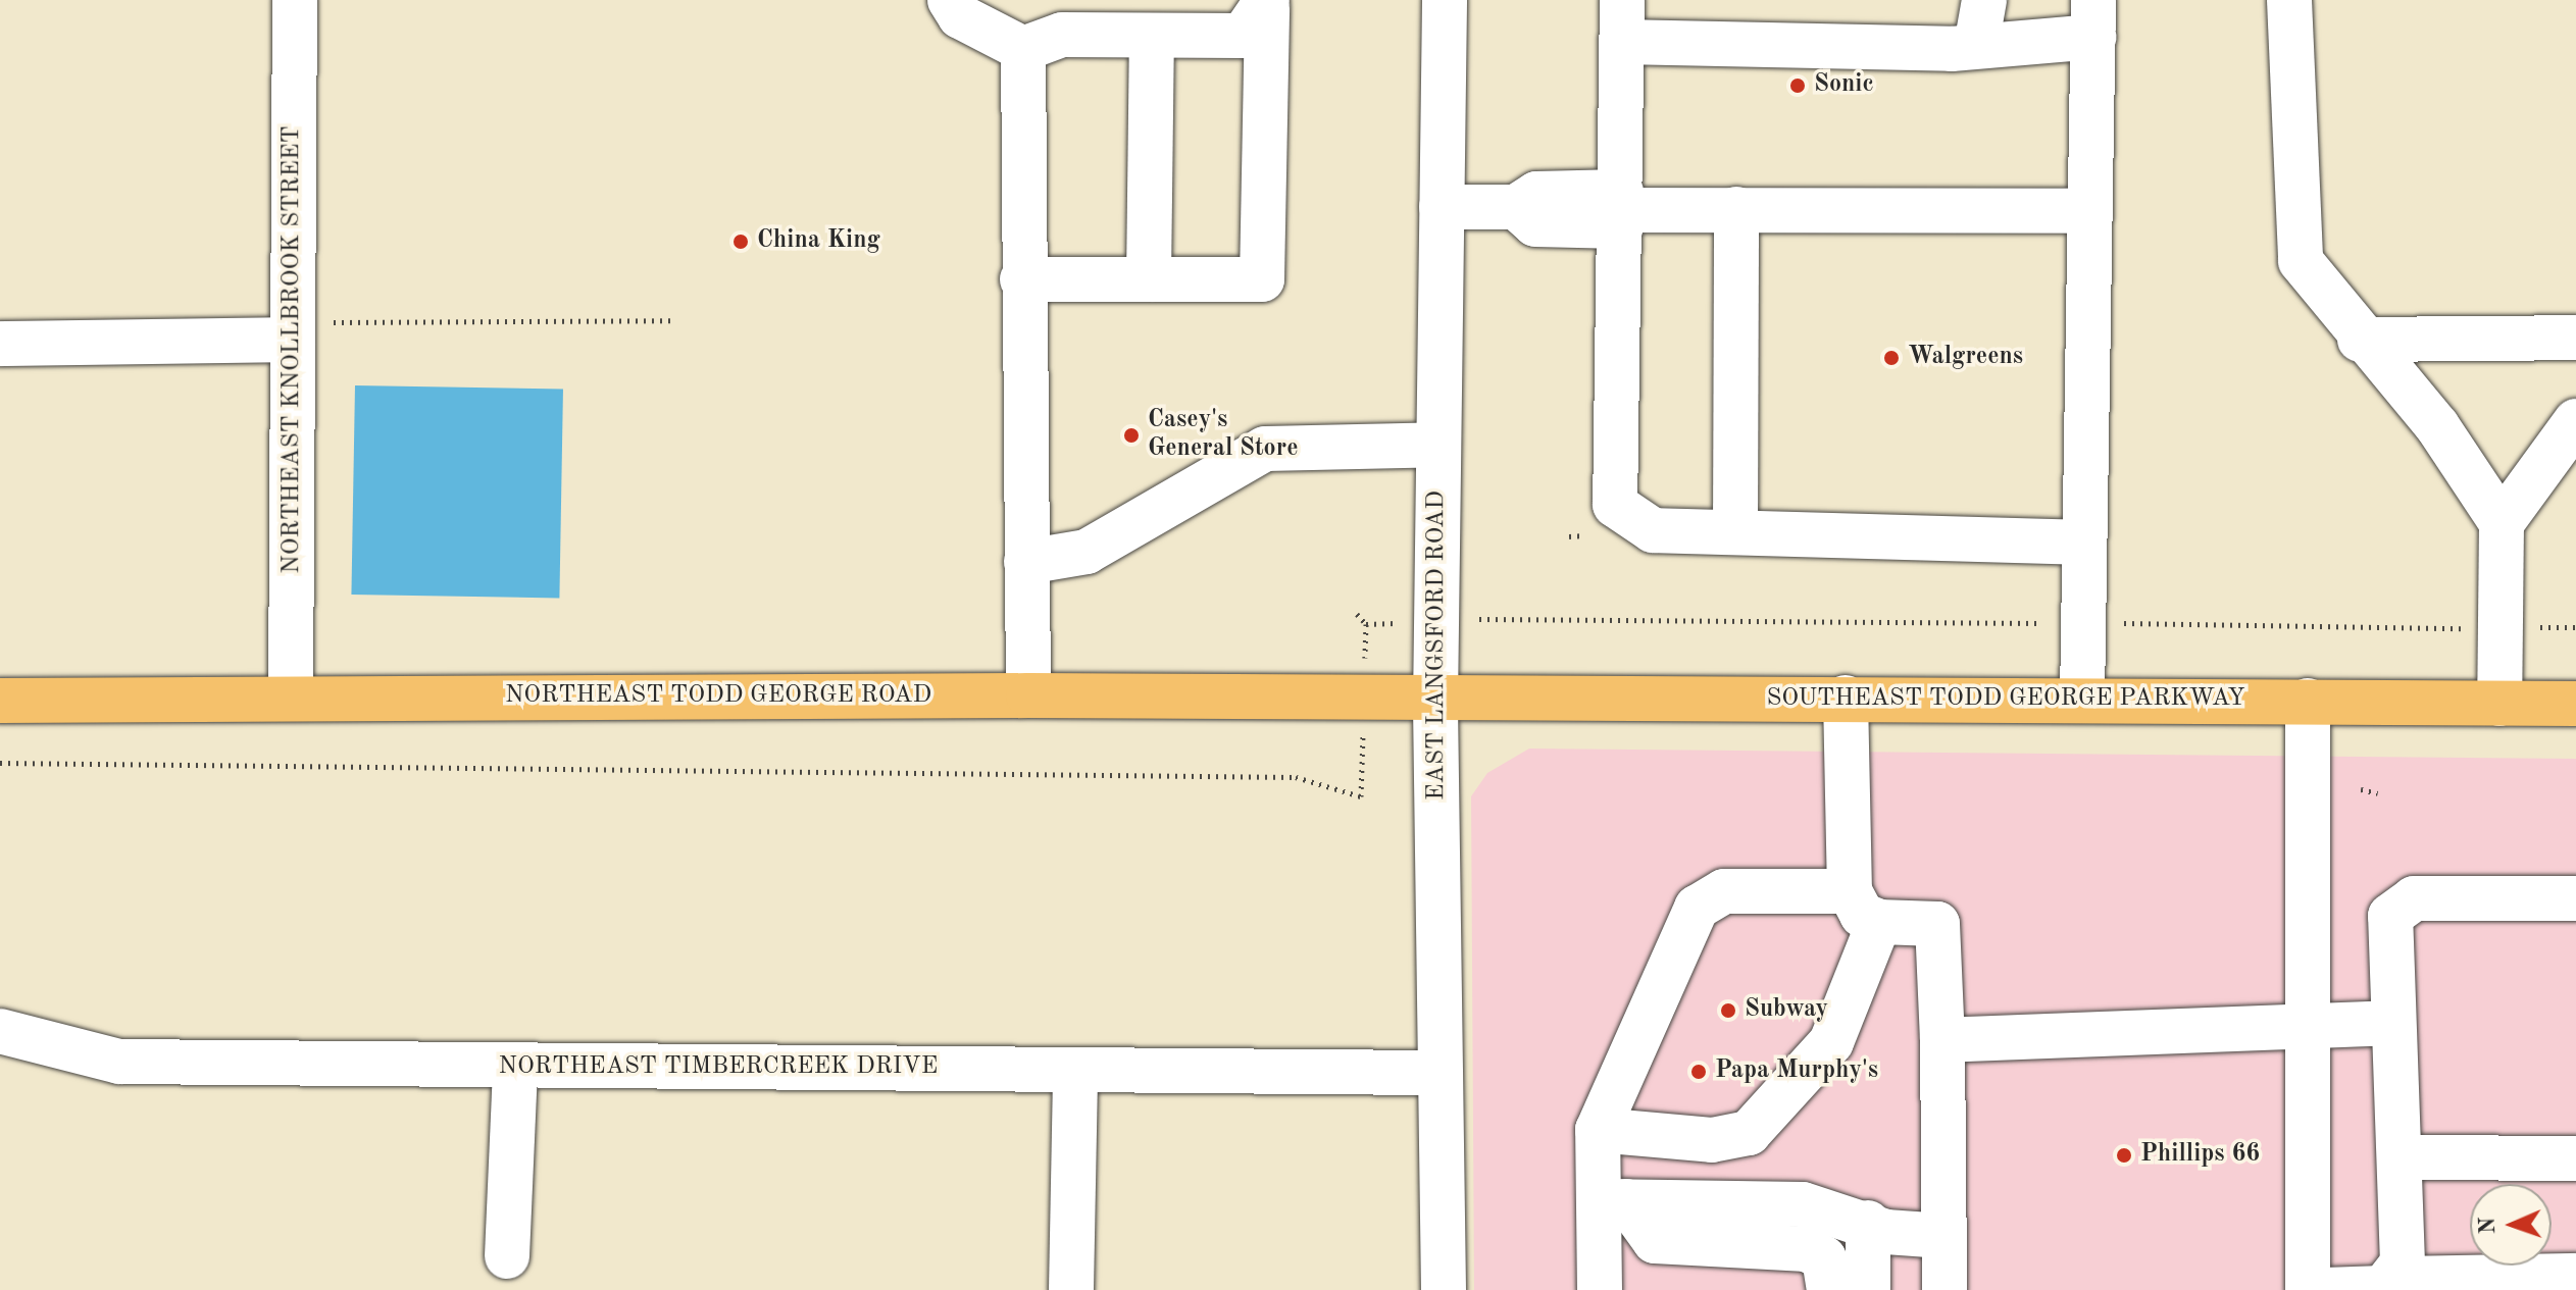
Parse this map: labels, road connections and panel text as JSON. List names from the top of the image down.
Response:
{
  "streets": {
    "main road": ["NORTHEAST TODD GEORGE ROAD", "SOUTHEAST TODD GEORGE PARKWAY"],
    "street": ["NORTHEAST KNOLLBROOK STREET", "EAST LANGSFORD ROAD", "NORTHEAST TIMBERCREEK DRIVE"]
  },
  "crossings": [
    ["NORTHEAST KNOLLBROOK STREET", "NORTHEAST TODD GEORGE ROAD"],
    ["EAST LANGSFORD ROAD", "NORTHEAST TODD GEORGE ROAD"],
    ["EAST LANGSFORD ROAD", "SOUTHEAST TODD GEORGE PARKWAY"],
    ["EAST LANGSFORD ROAD", "NORTHEAST TIMBERCREEK DRIVE"],
    ["NORTHEAST TODD GEORGE ROAD", "SOUTHEAST TODD GEORGE PARKWAY"]
  ],
  "places": [
    "Sonic",
    "China King",
    "Walgreens",
    "Casey's General Store",
    "Subway",
    "Papa Murphy's",
    "Phillips 66"
  ],
  "north": "left"
}
